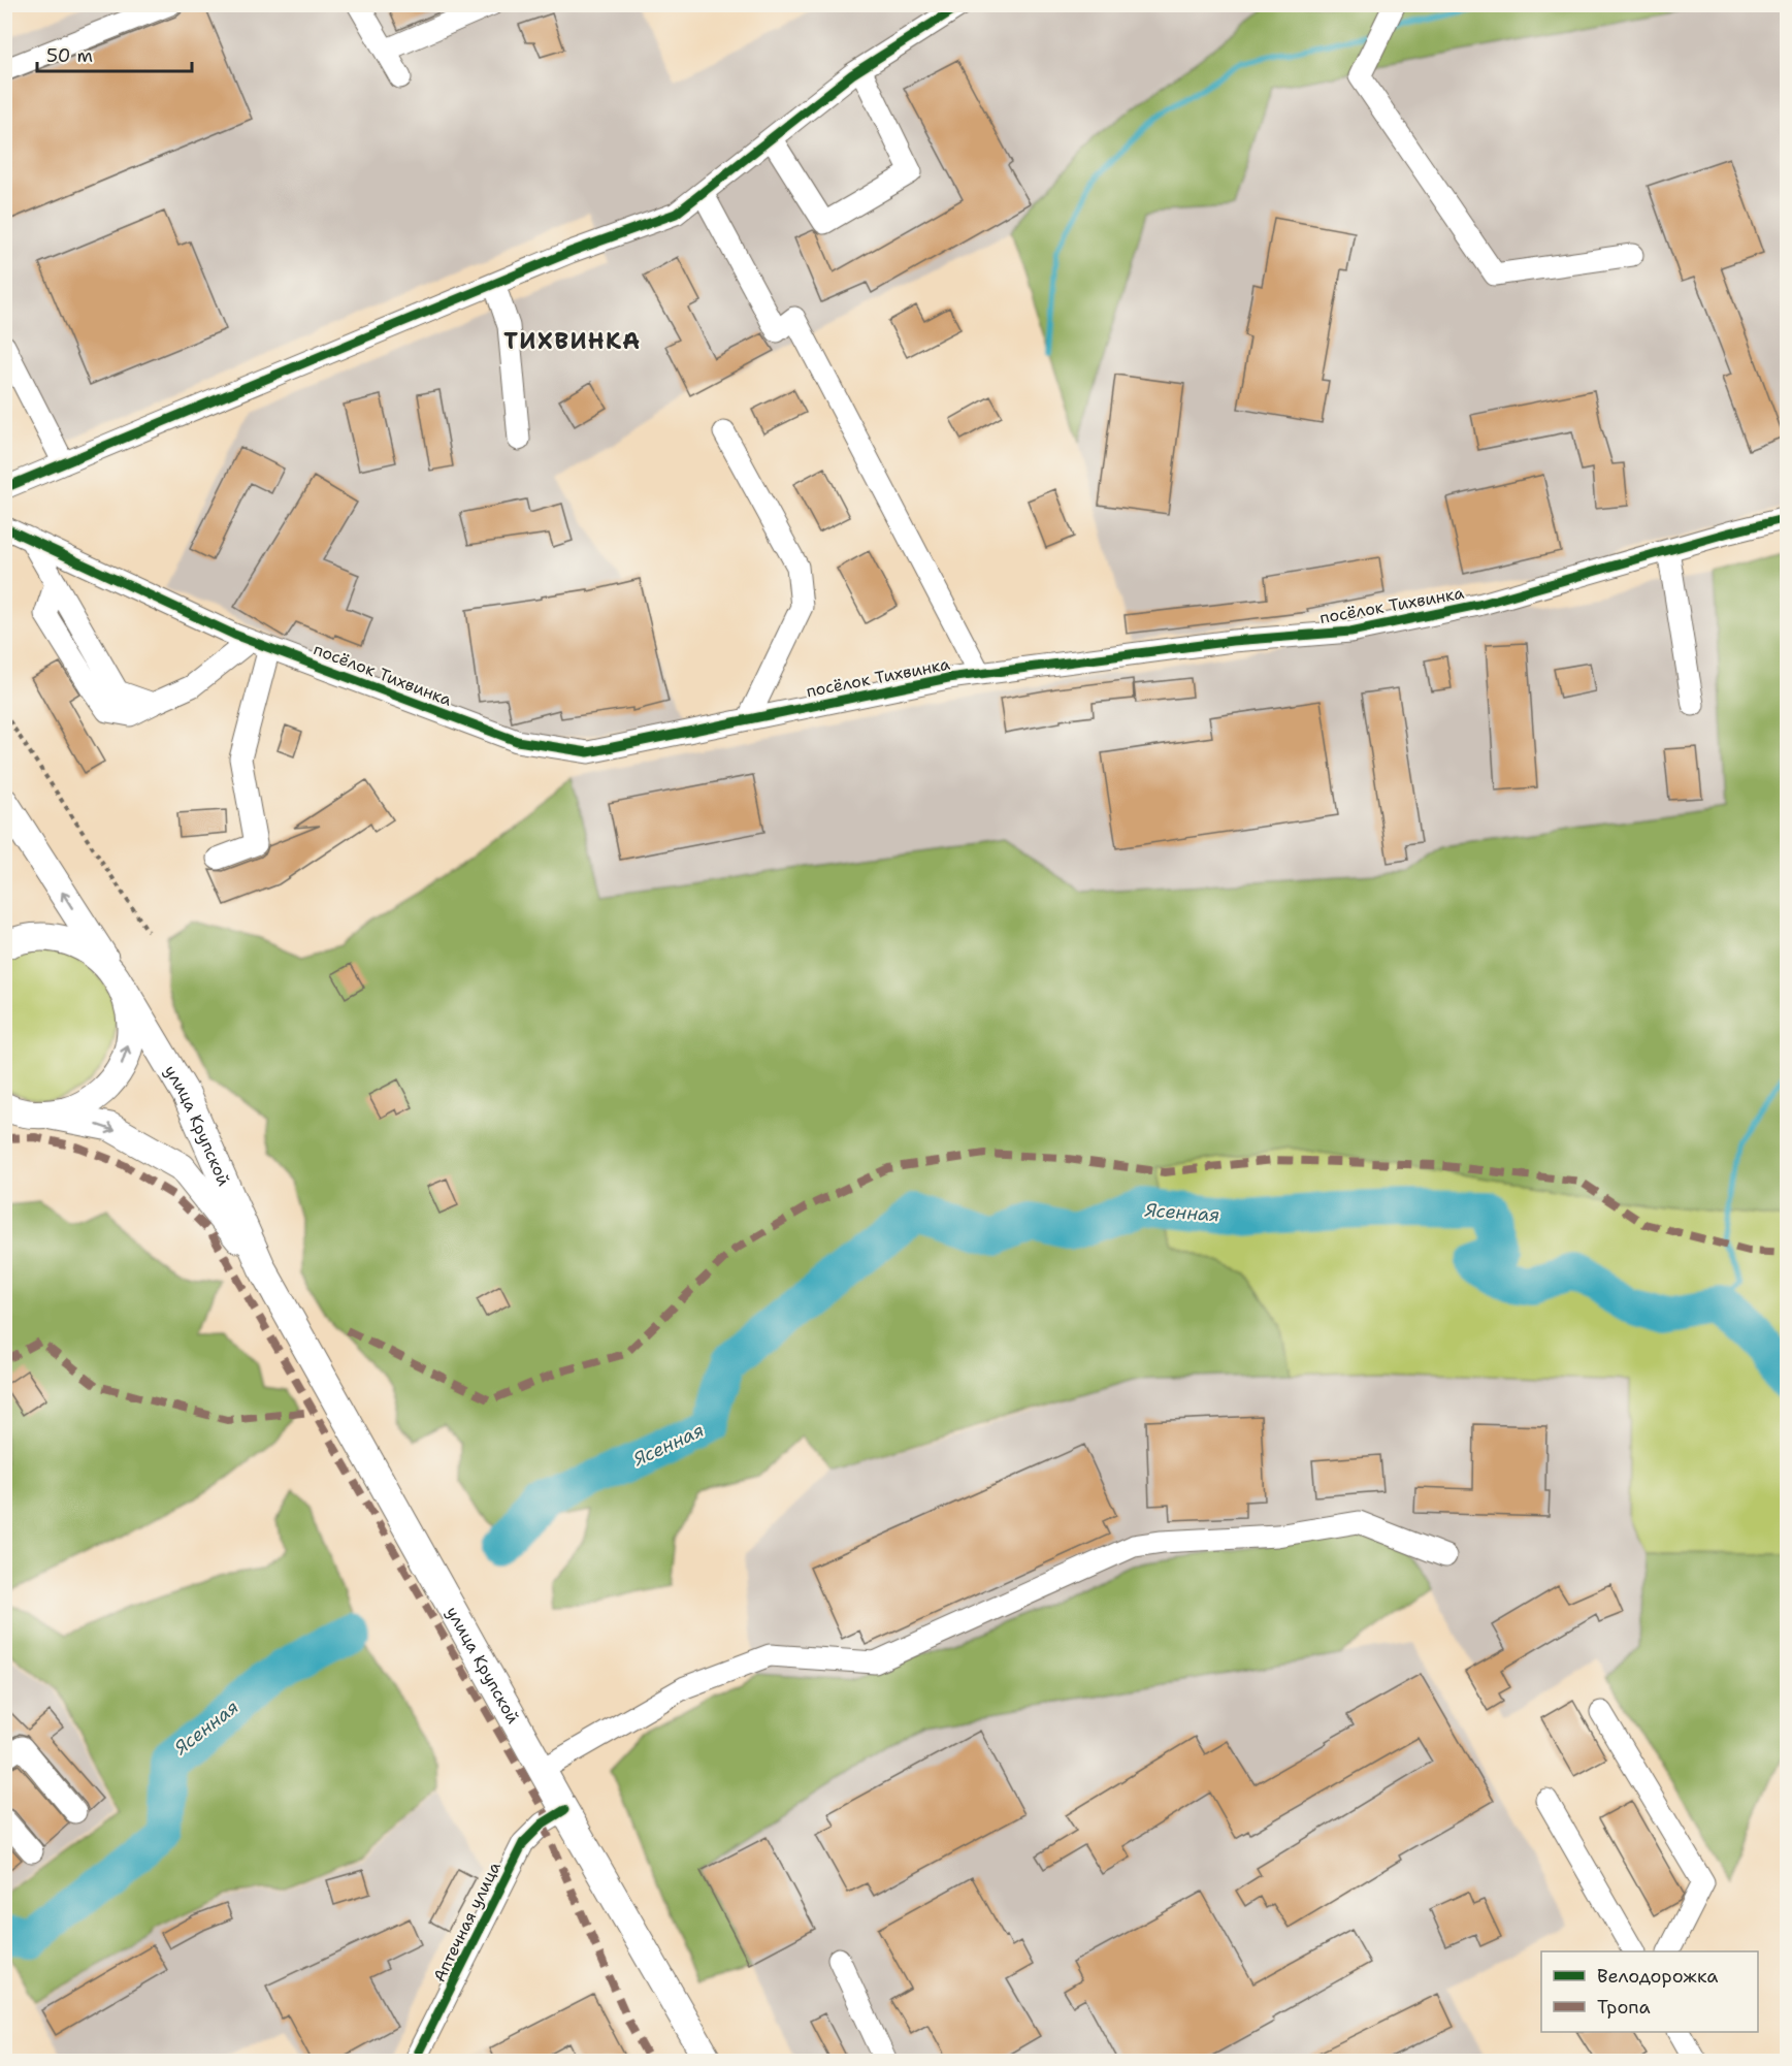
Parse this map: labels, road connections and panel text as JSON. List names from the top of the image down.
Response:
{
  "streets": {
    "main road": ["улица Крупской"],
    "street": ["посёлок Тихвинка", "Аптечная улица"]
  },
  "crossings": [
    ["улица Крупской", "Аптечная улица"]
  ],
  "districts": ["ТИХВИНКА"],
  "water": ["Ясенная"],
  "legend": ["Велодорожка", "Тропа"],
  "scale_bar": "50 m"
}
